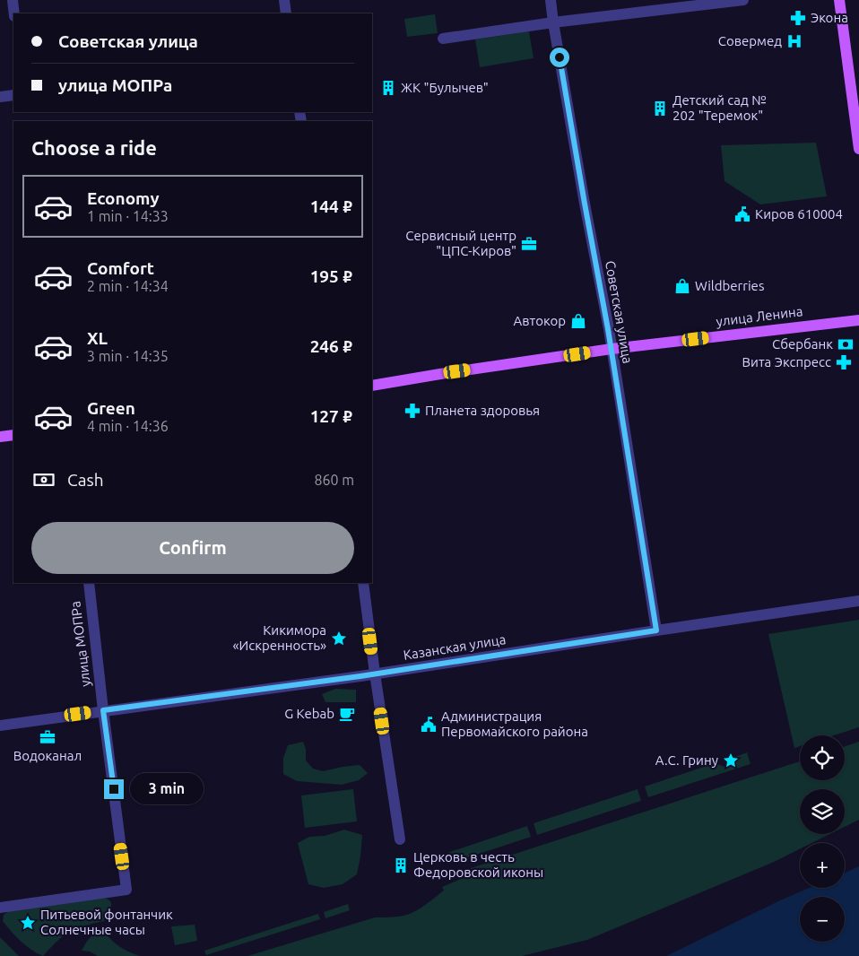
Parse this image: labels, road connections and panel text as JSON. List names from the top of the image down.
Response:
{
  "streets": {
    "main road": ["улица Ленина"],
    "street": ["Советская улица", "улица МОПРа", "Казанская улица"]
  },
  "crossings": [
    ["Советская улица", "улица Ленина"],
    ["Советская улица", "Казанская улица"],
    ["улица МОПРа", "Казанская улица"]
  ],
  "places": {
    "pharmacy": ["Экона", "Вита Экспресс", "Планета здоровья"],
    "hospital": ["Совермед"],
    "building": ["ЖК \"Булычев\"", "Детский сад № 202 \"Теремок\"", "Церковь в честь Федоровской иконы"],
    "public building": ["Киров 610004", "Администрация Первомайского района"],
    "office": ["Сервисный центр \"ЦПС-Киров\"", "Водоканал"],
    "shop": ["Wildberries", "Автокор"],
    "bank": ["Сбербанк"],
    "place": ["Кикимора «Искренность»", "А.С. Грину", "Питьевой фонтанчик Солнечные часы"],
    "cafe": ["G Kebab"]
  },
  "page": {
    "banner": ["Советская улица", "улица МОПРа"],
    "heading": "Choose a ride",
    "list": [
      {
        "name": "Economy",
        "note": "1 min · 14:33",
        "value": "144 ₽"
      },
      {
        "name": "Comfort",
        "note": "2 min · 14:34",
        "value": "195 ₽"
      },
      {
        "name": "XL",
        "note": "3 min · 14:35",
        "value": "246 ₽"
      },
      {
        "name": "Green",
        "note": "4 min · 14:36",
        "value": "127 ₽"
      }
    ],
    "pay": ["Cash", "860 m"],
    "buttons": "Confirm",
    "map_buttons": ["+", "−"],
    "bubble": "3 min"
  }
}
